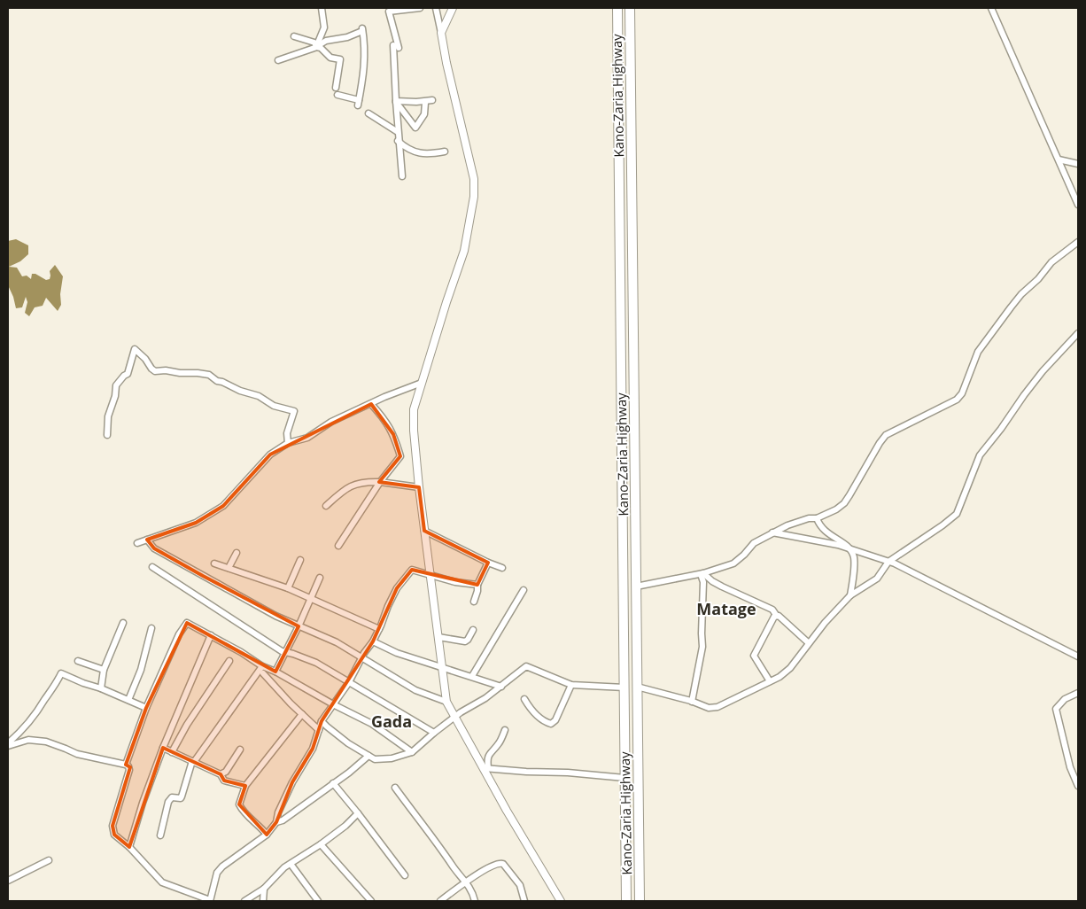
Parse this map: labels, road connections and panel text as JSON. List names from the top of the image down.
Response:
{
  "streets": {
    "highway": ["Kano-Zaria Highway"]
  },
  "districts": ["Matage", "Gada"]
}
